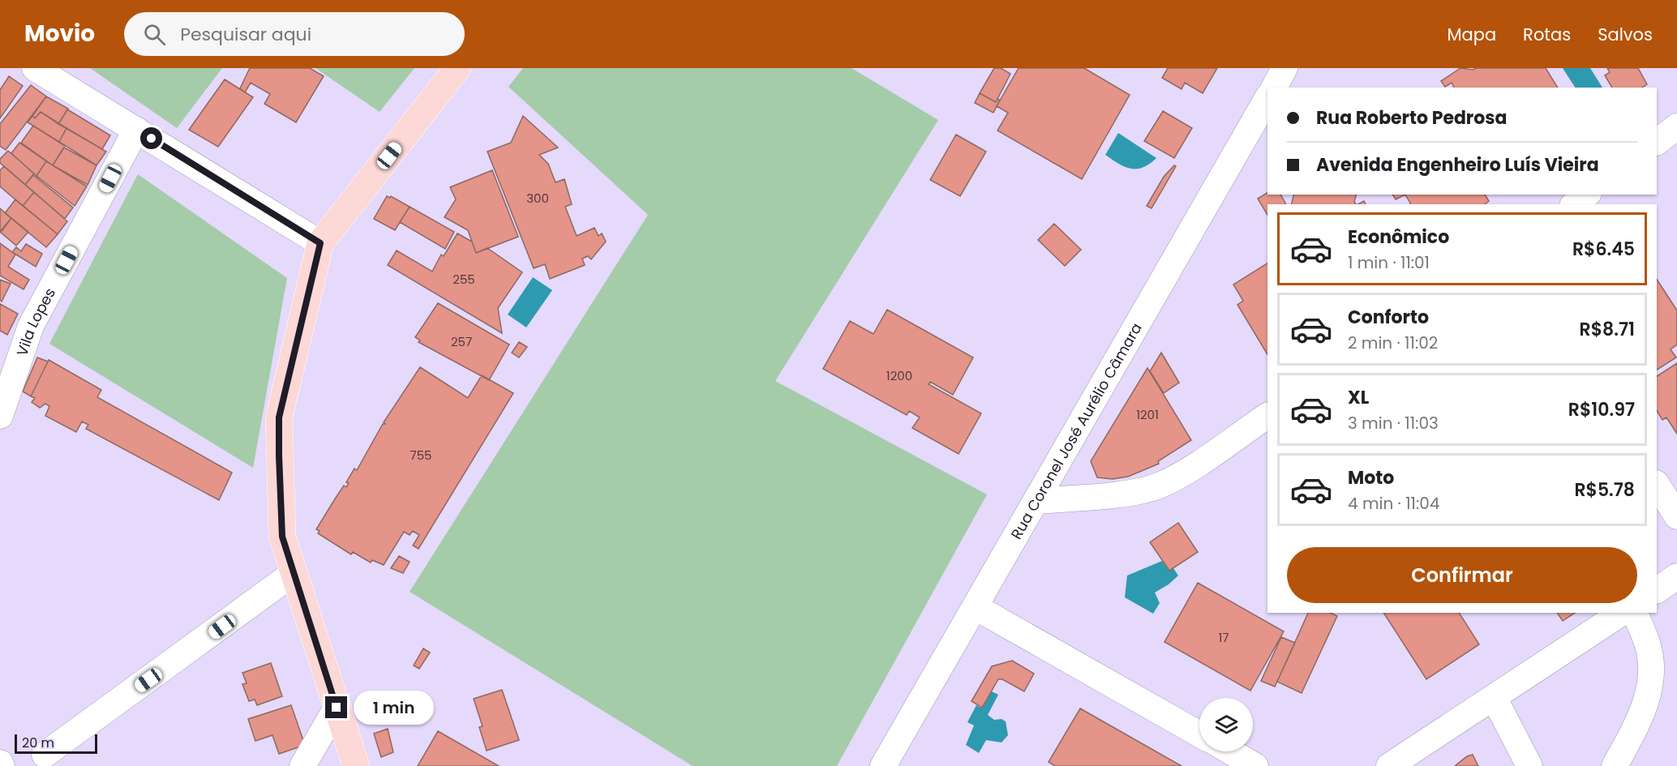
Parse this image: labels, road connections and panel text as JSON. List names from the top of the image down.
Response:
{
  "streets": {
    "street": ["Vila Lopes", "Rua Coronel José Aurélio Câmara"]
  },
  "house_numbers": [
    "300",
    "255",
    "257",
    "1200",
    "1201",
    "755",
    "17"
  ],
  "scale_bar": "20 m",
  "page": {
    "header": "Movio",
    "search": "Pesquisar aqui",
    "nav": ["Mapa", "Rotas", "Salvos"],
    "banner": ["Rua Roberto Pedrosa", "Avenida Engenheiro Luís Vieira"],
    "list": [
      {
        "name": "Econômico",
        "note": "1 min · 11:01",
        "value": "R$6.45"
      },
      {
        "name": "Conforto",
        "note": "2 min · 11:02",
        "value": "R$8.71"
      },
      {
        "name": "XL",
        "note": "3 min · 11:03",
        "value": "R$10.97"
      },
      {
        "name": "Moto",
        "note": "4 min · 11:04",
        "value": "R$5.78"
      }
    ],
    "buttons": "Confirmar",
    "bubble": "1 min",
    "scale": "20 m"
  }
}
